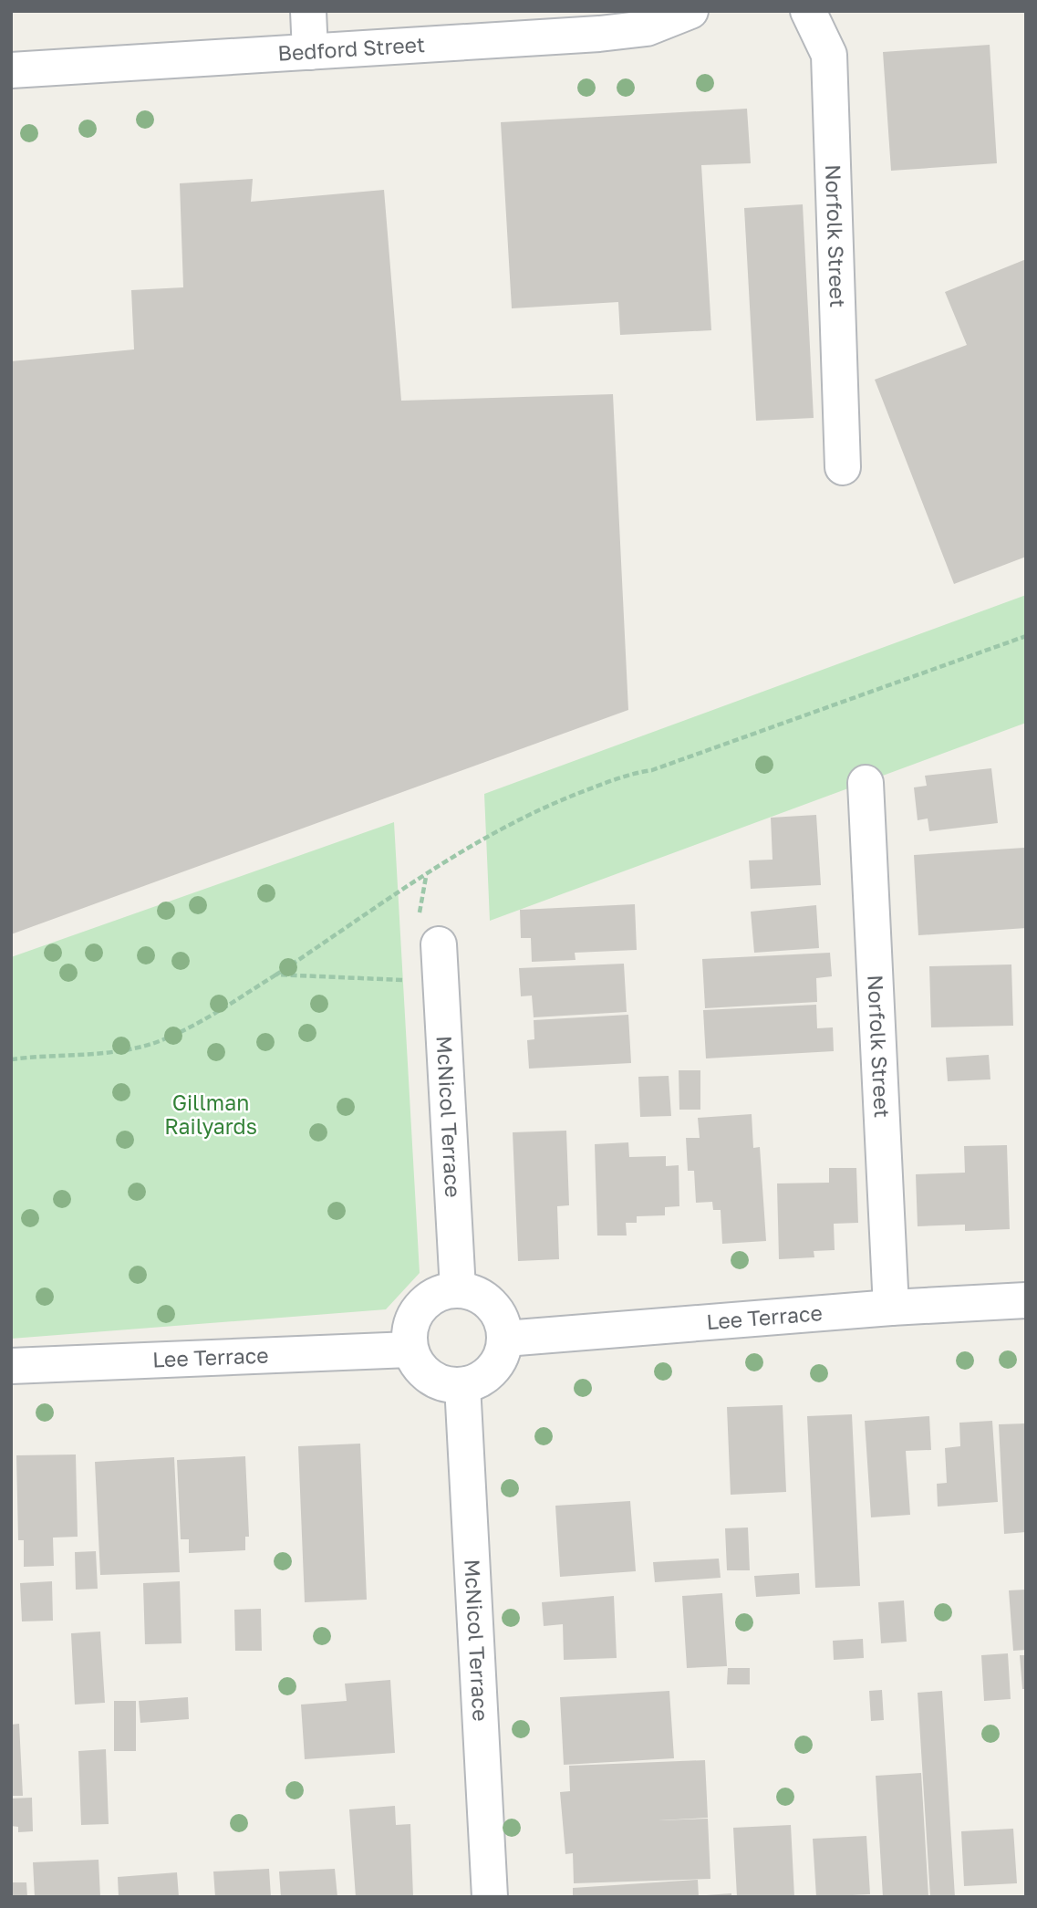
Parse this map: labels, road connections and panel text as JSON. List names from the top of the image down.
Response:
{
  "streets": {
    "street": [
      "Bedford Street",
      "Norfolk Street",
      "McNicol Terrace",
      "Lee Terrace"
    ]
  },
  "crossings": [
    ["Norfolk Street", "Lee Terrace"],
    ["McNicol Terrace", "Lee Terrace"]
  ],
  "parks": ["Gillman Railyards"]
}
